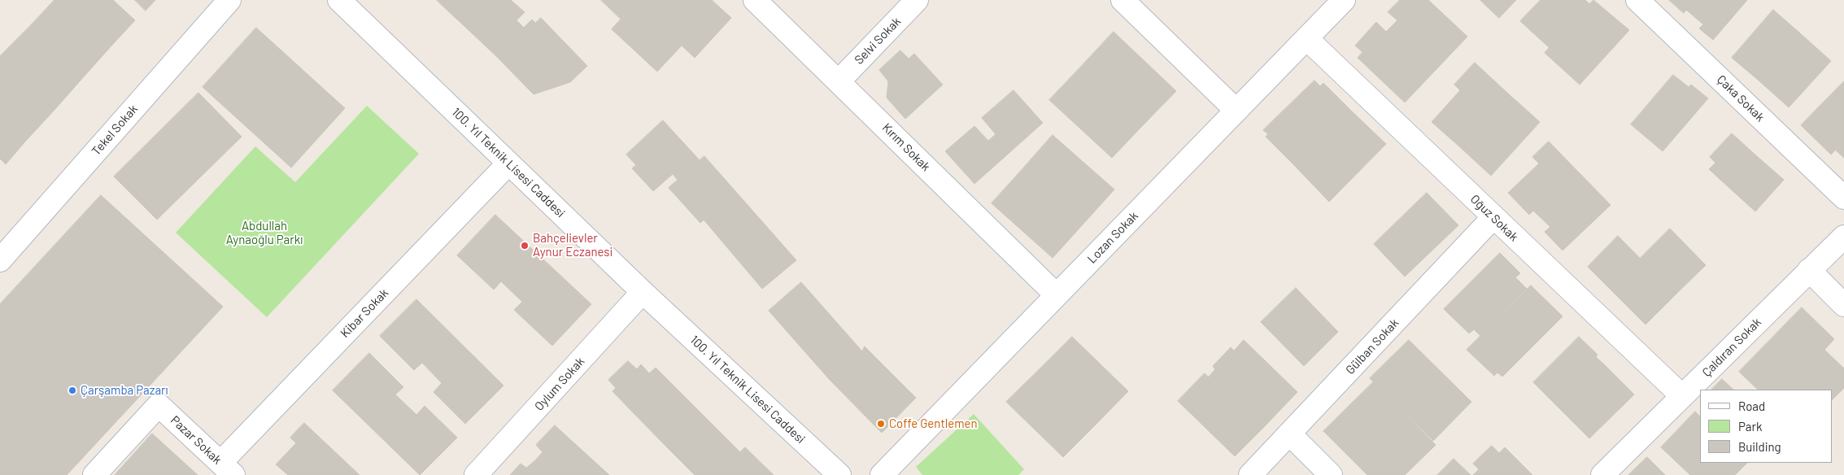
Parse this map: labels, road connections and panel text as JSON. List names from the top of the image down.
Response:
{
  "streets": {
    "street": [
      "Selvi Sokak",
      "Çaka Sokak",
      "Tekel Sokak",
      "Kırım Sokak",
      "100. Yıl Teknik Lisesi Caddesi",
      "Oğuz Sokak",
      "Lozan Sokak",
      "Kibar Sokak",
      "Gülban Sokak",
      "Çaldıran Sokak",
      "Oylum Sokak",
      "Pazar Sokak"
    ]
  },
  "crossings": [
    ["Selvi Sokak", "Kırım Sokak"],
    ["Kırım Sokak", "Lozan Sokak"],
    ["100. Yıl Teknik Lisesi Caddesi", "Kibar Sokak"],
    ["100. Yıl Teknik Lisesi Caddesi", "Oylum Sokak"],
    ["Oğuz Sokak", "Lozan Sokak"],
    ["Oğuz Sokak", "Gülban Sokak"],
    ["Oğuz Sokak", "Çaldıran Sokak"],
    ["Kibar Sokak", "Pazar Sokak"]
  ],
  "parks": ["Abdullah Aynaoğlu Parkı"],
  "places": ["Bahçelievler Aynur Eczanesi", "Çarşamba Pazarı", "Coffe Gentlemen"],
  "legend": ["Road", "Park", "Building"]
}
